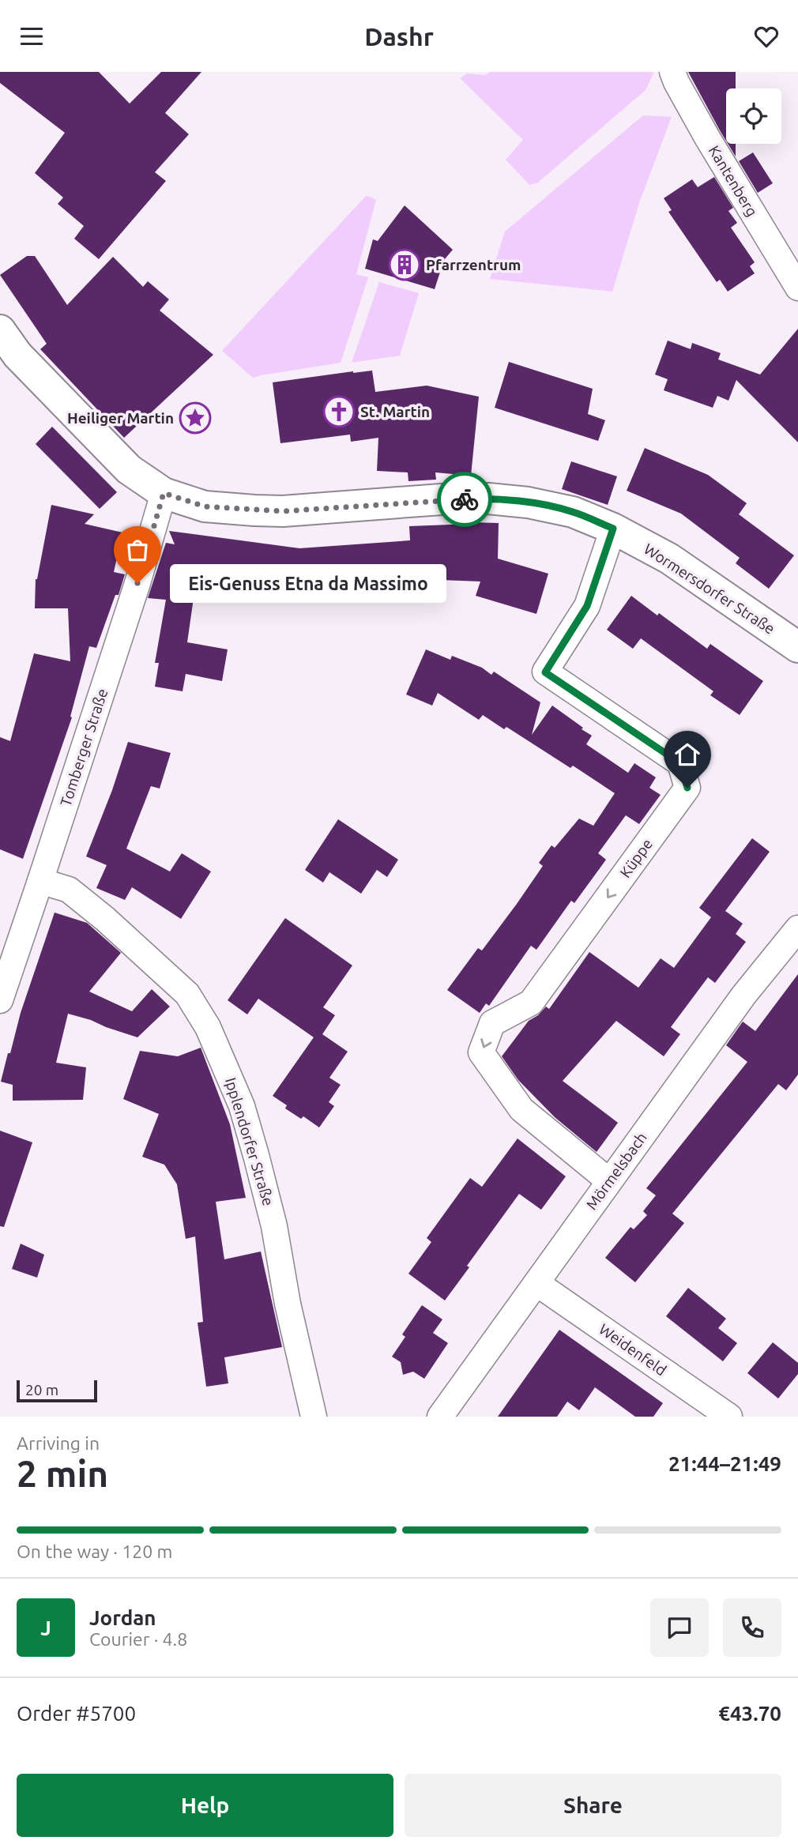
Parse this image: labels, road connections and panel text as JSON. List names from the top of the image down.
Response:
{
  "streets": {
    "main road": ["Wormersdorfer Straße"],
    "street": [
      "Kantenberg",
      "Tomberger Straße",
      "Küppe",
      "Ipplendorfer Straße",
      "Mörmelsbach",
      "Weidenfeld"
    ]
  },
  "crossings": [
    ["Wormersdorfer Straße", "Tomberger Straße"],
    ["Wormersdorfer Straße", "Küppe"],
    ["Tomberger Straße", "Ipplendorfer Straße"],
    ["Küppe", "Mörmelsbach"],
    ["Mörmelsbach", "Weidenfeld"]
  ],
  "places": {
    "building": ["Pfarrzentrum"],
    "church": ["St. Martin"],
    "place": ["Heiliger Martin"],
    "other": ["Eis-Genuss Etna da Massimo"]
  },
  "scale_bar": "20 m",
  "page": {
    "header": "Dashr",
    "bubble": "Eis-Genuss Etna da Massimo",
    "scale": "20 m",
    "heading": ["2 min", "Arriving in", "21:44–21:49"],
    "panel": [
      "Jordan",
      "Courier · 4.8",
      "Order #5700",
      "€43.70"
    ],
    "bar": "On the way · 120 m",
    "round": "J",
    "buttons": ["Help", "Share"]
  }
}
